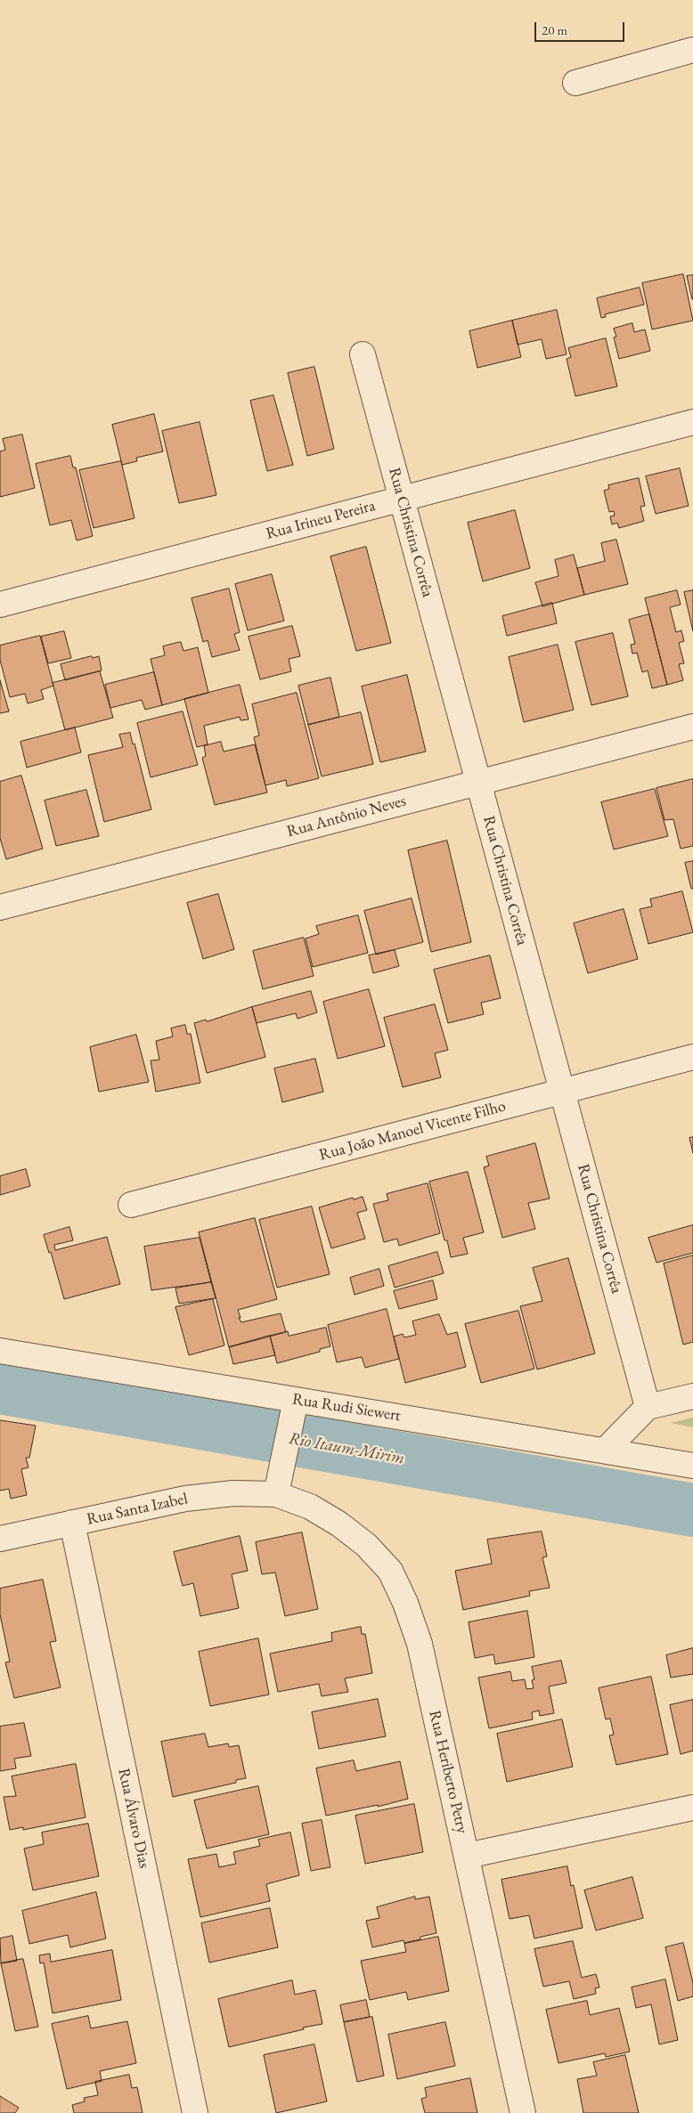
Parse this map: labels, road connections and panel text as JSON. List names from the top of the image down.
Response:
{
  "streets": {
    "street": [
      "Rua Irineu Pereira",
      "Rua Christina Corrêa",
      "Rua Antônio Neves",
      "Rua João Manoel Vicente Filho",
      "Rua Rudi Siewert",
      "Rua Santa Izabel",
      "Rua Heriberto Petry",
      "Rua Álvaro Dias"
    ]
  },
  "crossings": [
    ["Rua Irineu Pereira", "Rua Christina Corrêa"],
    ["Rua Christina Corrêa", "Rua Antônio Neves"],
    ["Rua Christina Corrêa", "Rua João Manoel Vicente Filho"],
    ["Rua Santa Izabel", "Rua Heriberto Petry"],
    ["Rua Santa Izabel", "Rua Álvaro Dias"]
  ],
  "water": ["Rio Itaum-Mirim"],
  "scale_bar": "20 m"
}
